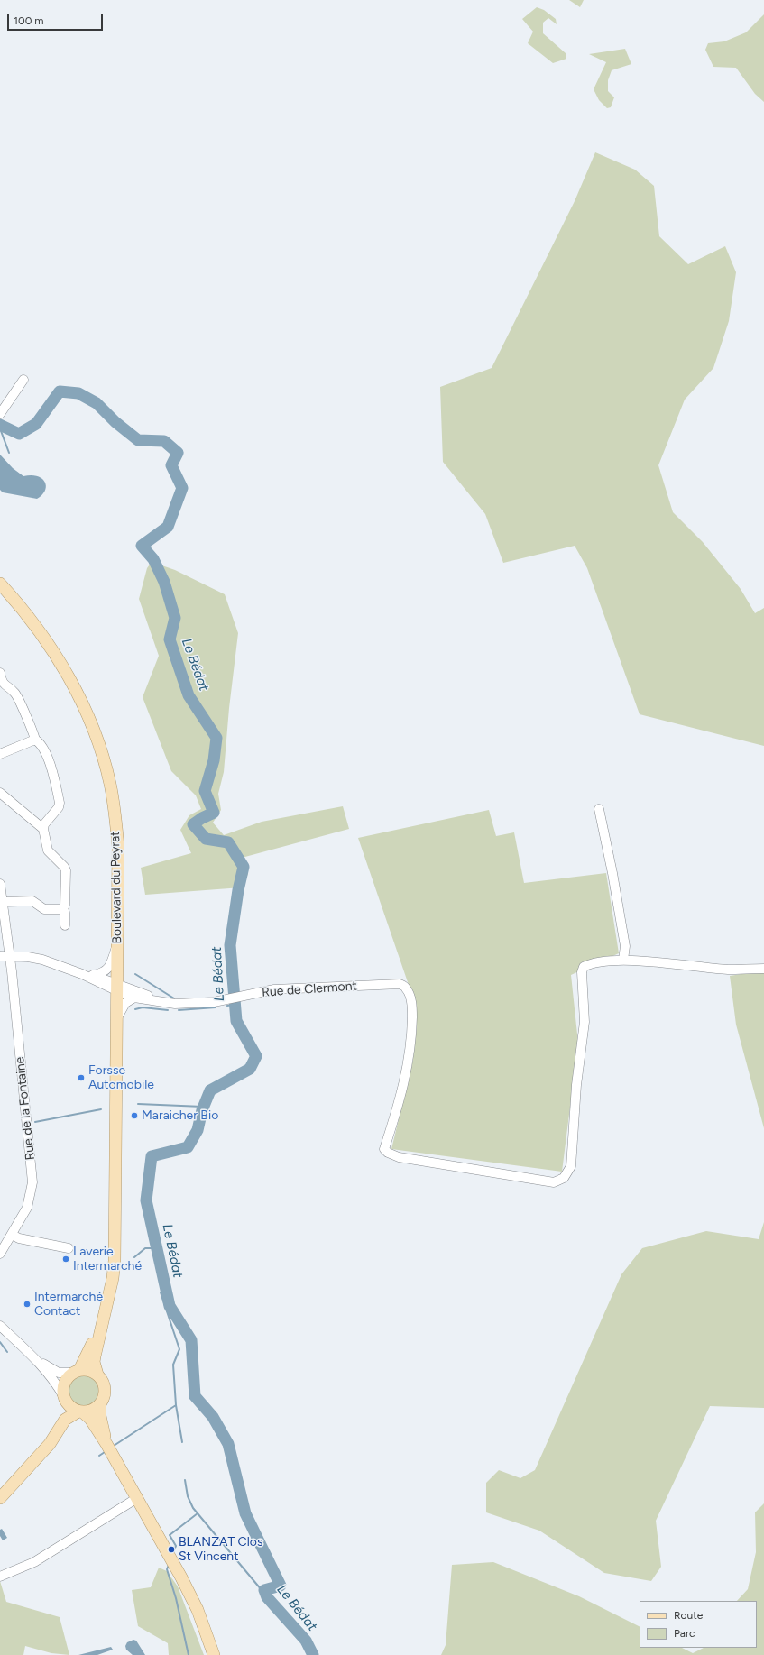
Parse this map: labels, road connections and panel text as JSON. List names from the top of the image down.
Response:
{
  "streets": {
    "main road": ["Boulevard du Peyrat"],
    "street": ["Rue de Clermont", "Rue de la Fontaine"]
  },
  "crossings": [
    ["Boulevard du Peyrat", "Rue de Clermont"]
  ],
  "water": ["Le Bédat"],
  "places": [
    "Forsse Automobile",
    "Maraicher Bio",
    "Laverie Intermarché",
    "Intermarché Contact",
    "BLANZAT Clos St Vincent"
  ],
  "legend": ["Route", "Parc"],
  "scale_bar": "100 m"
}
